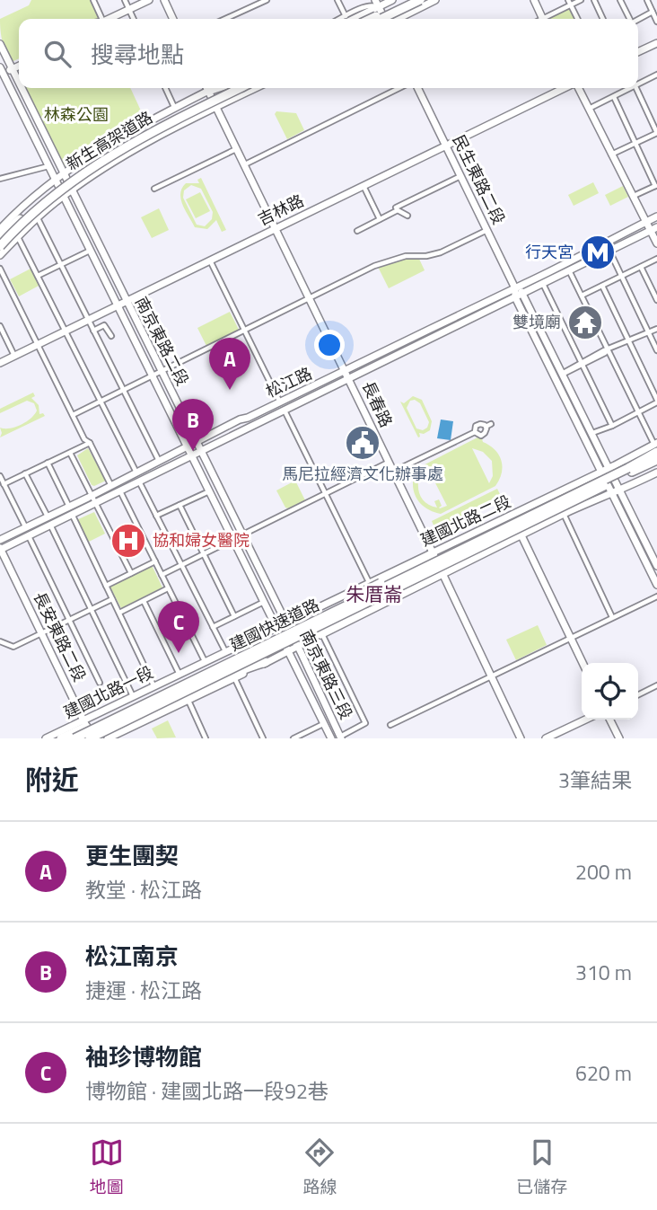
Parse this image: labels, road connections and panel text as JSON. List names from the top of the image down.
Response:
{
  "streets": {
    "highway": ["新生高架道路", "建國快速道路"],
    "street": [
      "民生東路二段",
      "吉林路",
      "南京東路二段",
      "松江路",
      "長春路",
      "建國北路二段",
      "長安東路二段",
      "南京東路三段",
      "建國北路一段"
    ]
  },
  "crossings": [
    ["民生東路二段", "吉林路"],
    ["民生東路二段", "松江路"],
    ["民生東路二段", "建國北路二段"],
    ["吉林路", "南京東路二段"],
    ["吉林路", "長春路"],
    ["南京東路二段", "松江路"],
    ["南京東路二段", "建國北路二段"],
    ["南京東路二段", "南京東路三段"],
    ["南京東路二段", "建國北路一段"],
    ["松江路", "長春路"],
    ["松江路", "長安東路二段"],
    ["長春路", "建國北路二段"],
    ["建國北路二段", "建國快速道路"],
    ["建國北路二段", "南京東路三段"],
    ["建國北路二段", "建國北路一段"],
    ["建國快速道路", "長安東路二段"],
    ["長安東路二段", "建國北路一段"],
    ["南京東路三段", "建國北路一段"]
  ],
  "districts": ["朱厝崙"],
  "parks": ["林森公園"],
  "places": {
    "metro station": ["行天宮"],
    "temple": ["雙境廟"],
    "public building": ["馬尼拉經濟文化辦事處"],
    "hospital": ["協和婦女醫院"]
  },
  "page": {
    "search": "搜尋地點",
    "pins": ["A", "B", "C"],
    "heading": ["附近", "3筆結果"],
    "list": [
      {
        "mark": "A",
        "name": "更生團契",
        "note": "教堂 · 松江路",
        "value": "200 m"
      },
      {
        "mark": "B",
        "name": "松江南京",
        "note": "捷運 · 松江路",
        "value": "310 m"
      },
      {
        "mark": "C",
        "name": "袖珍博物館",
        "note": "博物館 · 建國北路一段92巷",
        "value": "620 m"
      }
    ],
    "nav": ["地圖", "路線", "已儲存"]
  }
}
